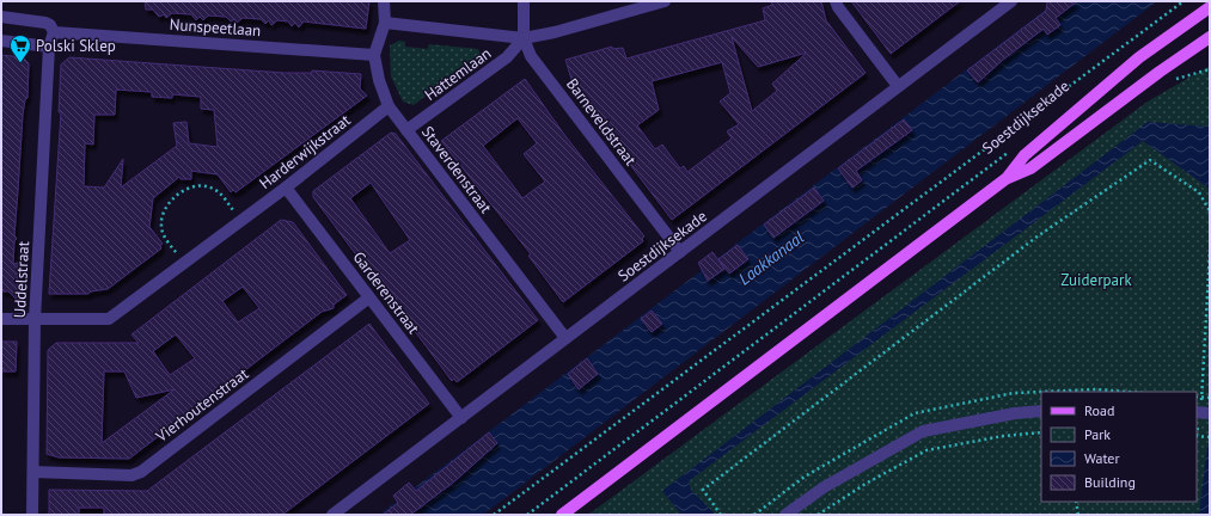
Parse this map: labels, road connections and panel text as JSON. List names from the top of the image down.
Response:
{
  "streets": {
    "main road": ["Soestdijksekade"],
    "street": [
      "Nunspeetlaan",
      "Hattemlaan",
      "Barneveldstraat",
      "Harderwijkstraat",
      "Staverdenstraat",
      "Uddelstraat",
      "Garderenstraat",
      "Vierhoutenstraat"
    ]
  },
  "crossings": [
    ["Nunspeetlaan", "Staverdenstraat"],
    ["Hattemlaan", "Barneveldstraat"],
    ["Hattemlaan", "Staverdenstraat"],
    ["Soestdijksekade", "Barneveldstraat"],
    ["Soestdijksekade", "Staverdenstraat"],
    ["Soestdijksekade", "Garderenstraat"],
    ["Harderwijkstraat", "Staverdenstraat"],
    ["Harderwijkstraat", "Uddelstraat"],
    ["Harderwijkstraat", "Garderenstraat"],
    ["Uddelstraat", "Vierhoutenstraat"],
    ["Garderenstraat", "Vierhoutenstraat"]
  ],
  "water": ["Laakkanaal"],
  "parks": ["Zuiderpark"],
  "places": {
    "supermarket": ["Polski Sklep"]
  },
  "legend": [
    "Road",
    "Park",
    "Water",
    "Building"
  ]
}
